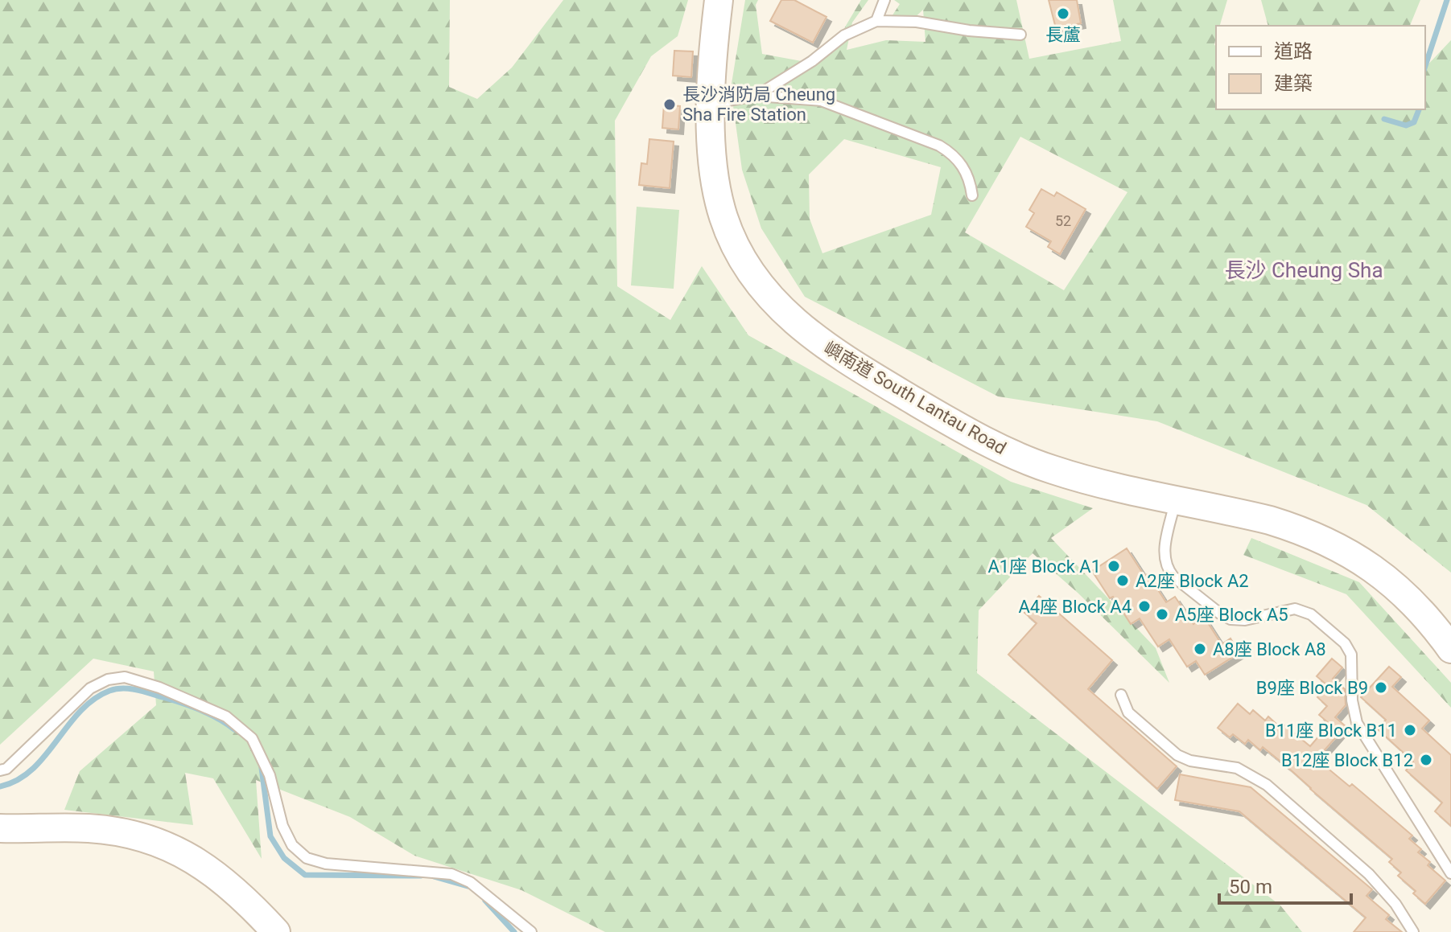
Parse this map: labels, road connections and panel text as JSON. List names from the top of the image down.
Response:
{
  "streets": {
    "main road": ["嶼南道 South Lantau Road"]
  },
  "districts": ["長沙 Cheung Sha"],
  "places": [
    "長蘆",
    "長沙消防局 Cheung Sha Fire Station",
    "A1座 Block A1",
    "A2座 Block A2",
    "A4座 Block A4",
    "A5座 Block A5",
    "A8座 Block A8",
    "B9座 Block B9",
    "B11座 Block B11",
    "B12座 Block B12"
  ],
  "house_numbers": ["52"],
  "legend": ["道路", "建築"],
  "scale_bar": "50 m"
}
